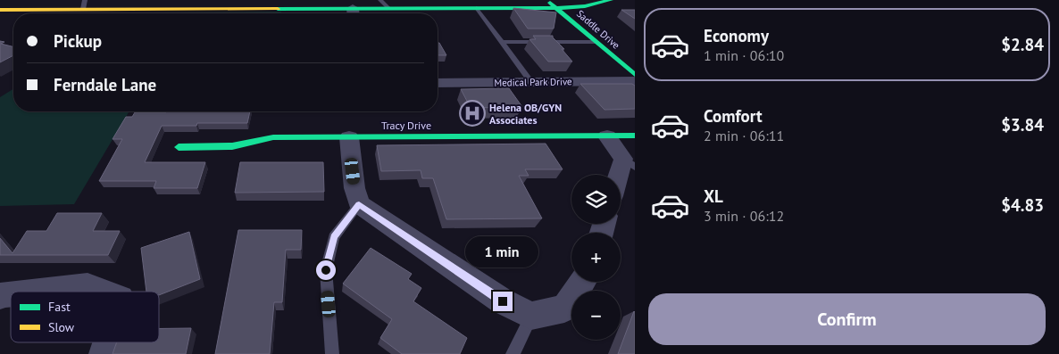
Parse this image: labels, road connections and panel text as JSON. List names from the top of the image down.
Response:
{
  "streets": {
    "street": ["Saddle Drive", "Medical Park Drive", "Tracy Drive"]
  },
  "places": {
    "hospital": ["Helena OB/GYN Associates"]
  },
  "legend": ["Fast", "Slow"],
  "page": {
    "list": [
      {
        "name": "Economy",
        "note": "1 min · 06:10",
        "value": "$2.84"
      },
      {
        "name": "Comfort",
        "note": "2 min · 06:11",
        "value": "$3.84"
      },
      {
        "name": "XL",
        "note": "3 min · 06:12",
        "value": "$4.83"
      }
    ],
    "banner": ["Pickup", "Ferndale Lane"],
    "map_buttons": ["+", "−"],
    "bubble": "1 min",
    "buttons": "Confirm"
  }
}
